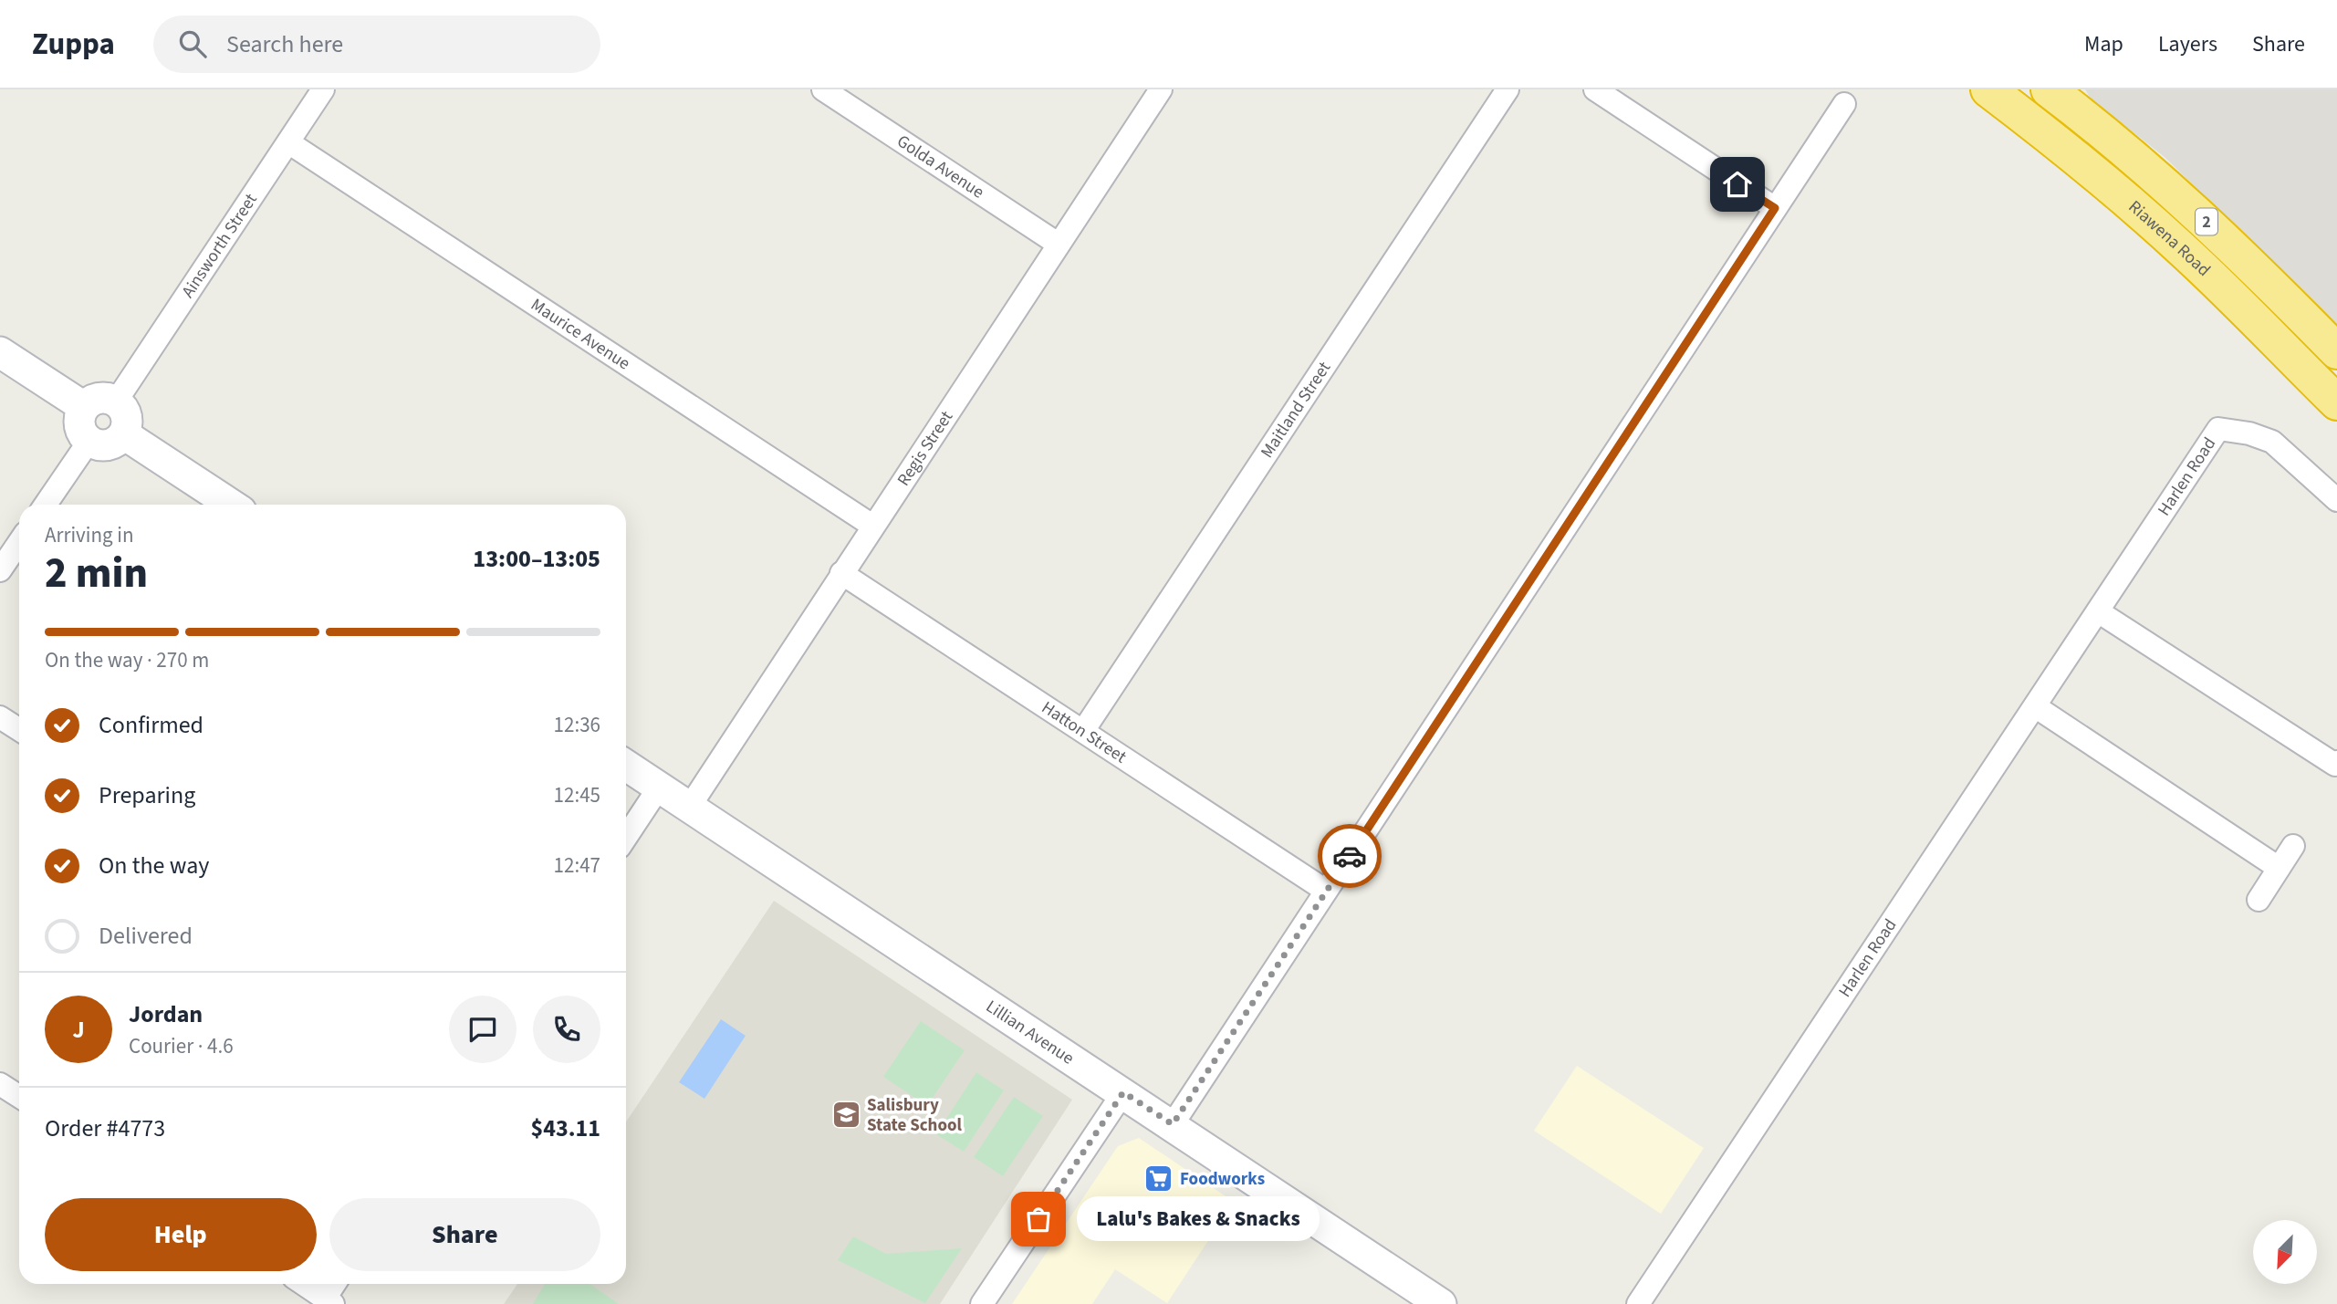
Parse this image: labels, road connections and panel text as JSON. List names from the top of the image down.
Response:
{
  "streets": {
    "highway": ["2", "Riawena Road"],
    "street": [
      "Golda Avenue",
      "Ainsworth Street",
      "Maurice Avenue",
      "Maitland Street",
      "Regis Street",
      "Harlen Road",
      "Hatton Street",
      "Lillian Avenue"
    ]
  },
  "crossings": [
    ["Golda Avenue", "Regis Street"],
    ["Ainsworth Street", "Maurice Avenue"],
    ["Maurice Avenue", "Regis Street"],
    ["Maitland Street", "Hatton Street"],
    ["Regis Street", "Hatton Street"],
    ["Regis Street", "Lillian Avenue"]
  ],
  "places": {
    "school or university": ["Salisbury State School"],
    "supermarket": ["Foodworks"],
    "other": ["Lalu's Bakes & Snacks"]
  },
  "north": "bottom left",
  "page": {
    "header": "Zuppa",
    "search": "Search here",
    "nav": ["Map", "Layers", "Share"],
    "heading": ["2 min", "Arriving in", "13:00–13:05"],
    "panel": [
      "Jordan",
      "Courier · 4.6",
      "Order #4773",
      "$43.11"
    ],
    "bar": "On the way · 270 m",
    "list": [
      ["Confirmed", "12:36"],
      ["Preparing", "12:45"],
      ["On the way", "12:47"],
      "Delivered"
    ],
    "round": "J",
    "buttons": ["Help", "Share"],
    "bubble": "Lalu's Bakes & Snacks"
  }
}
